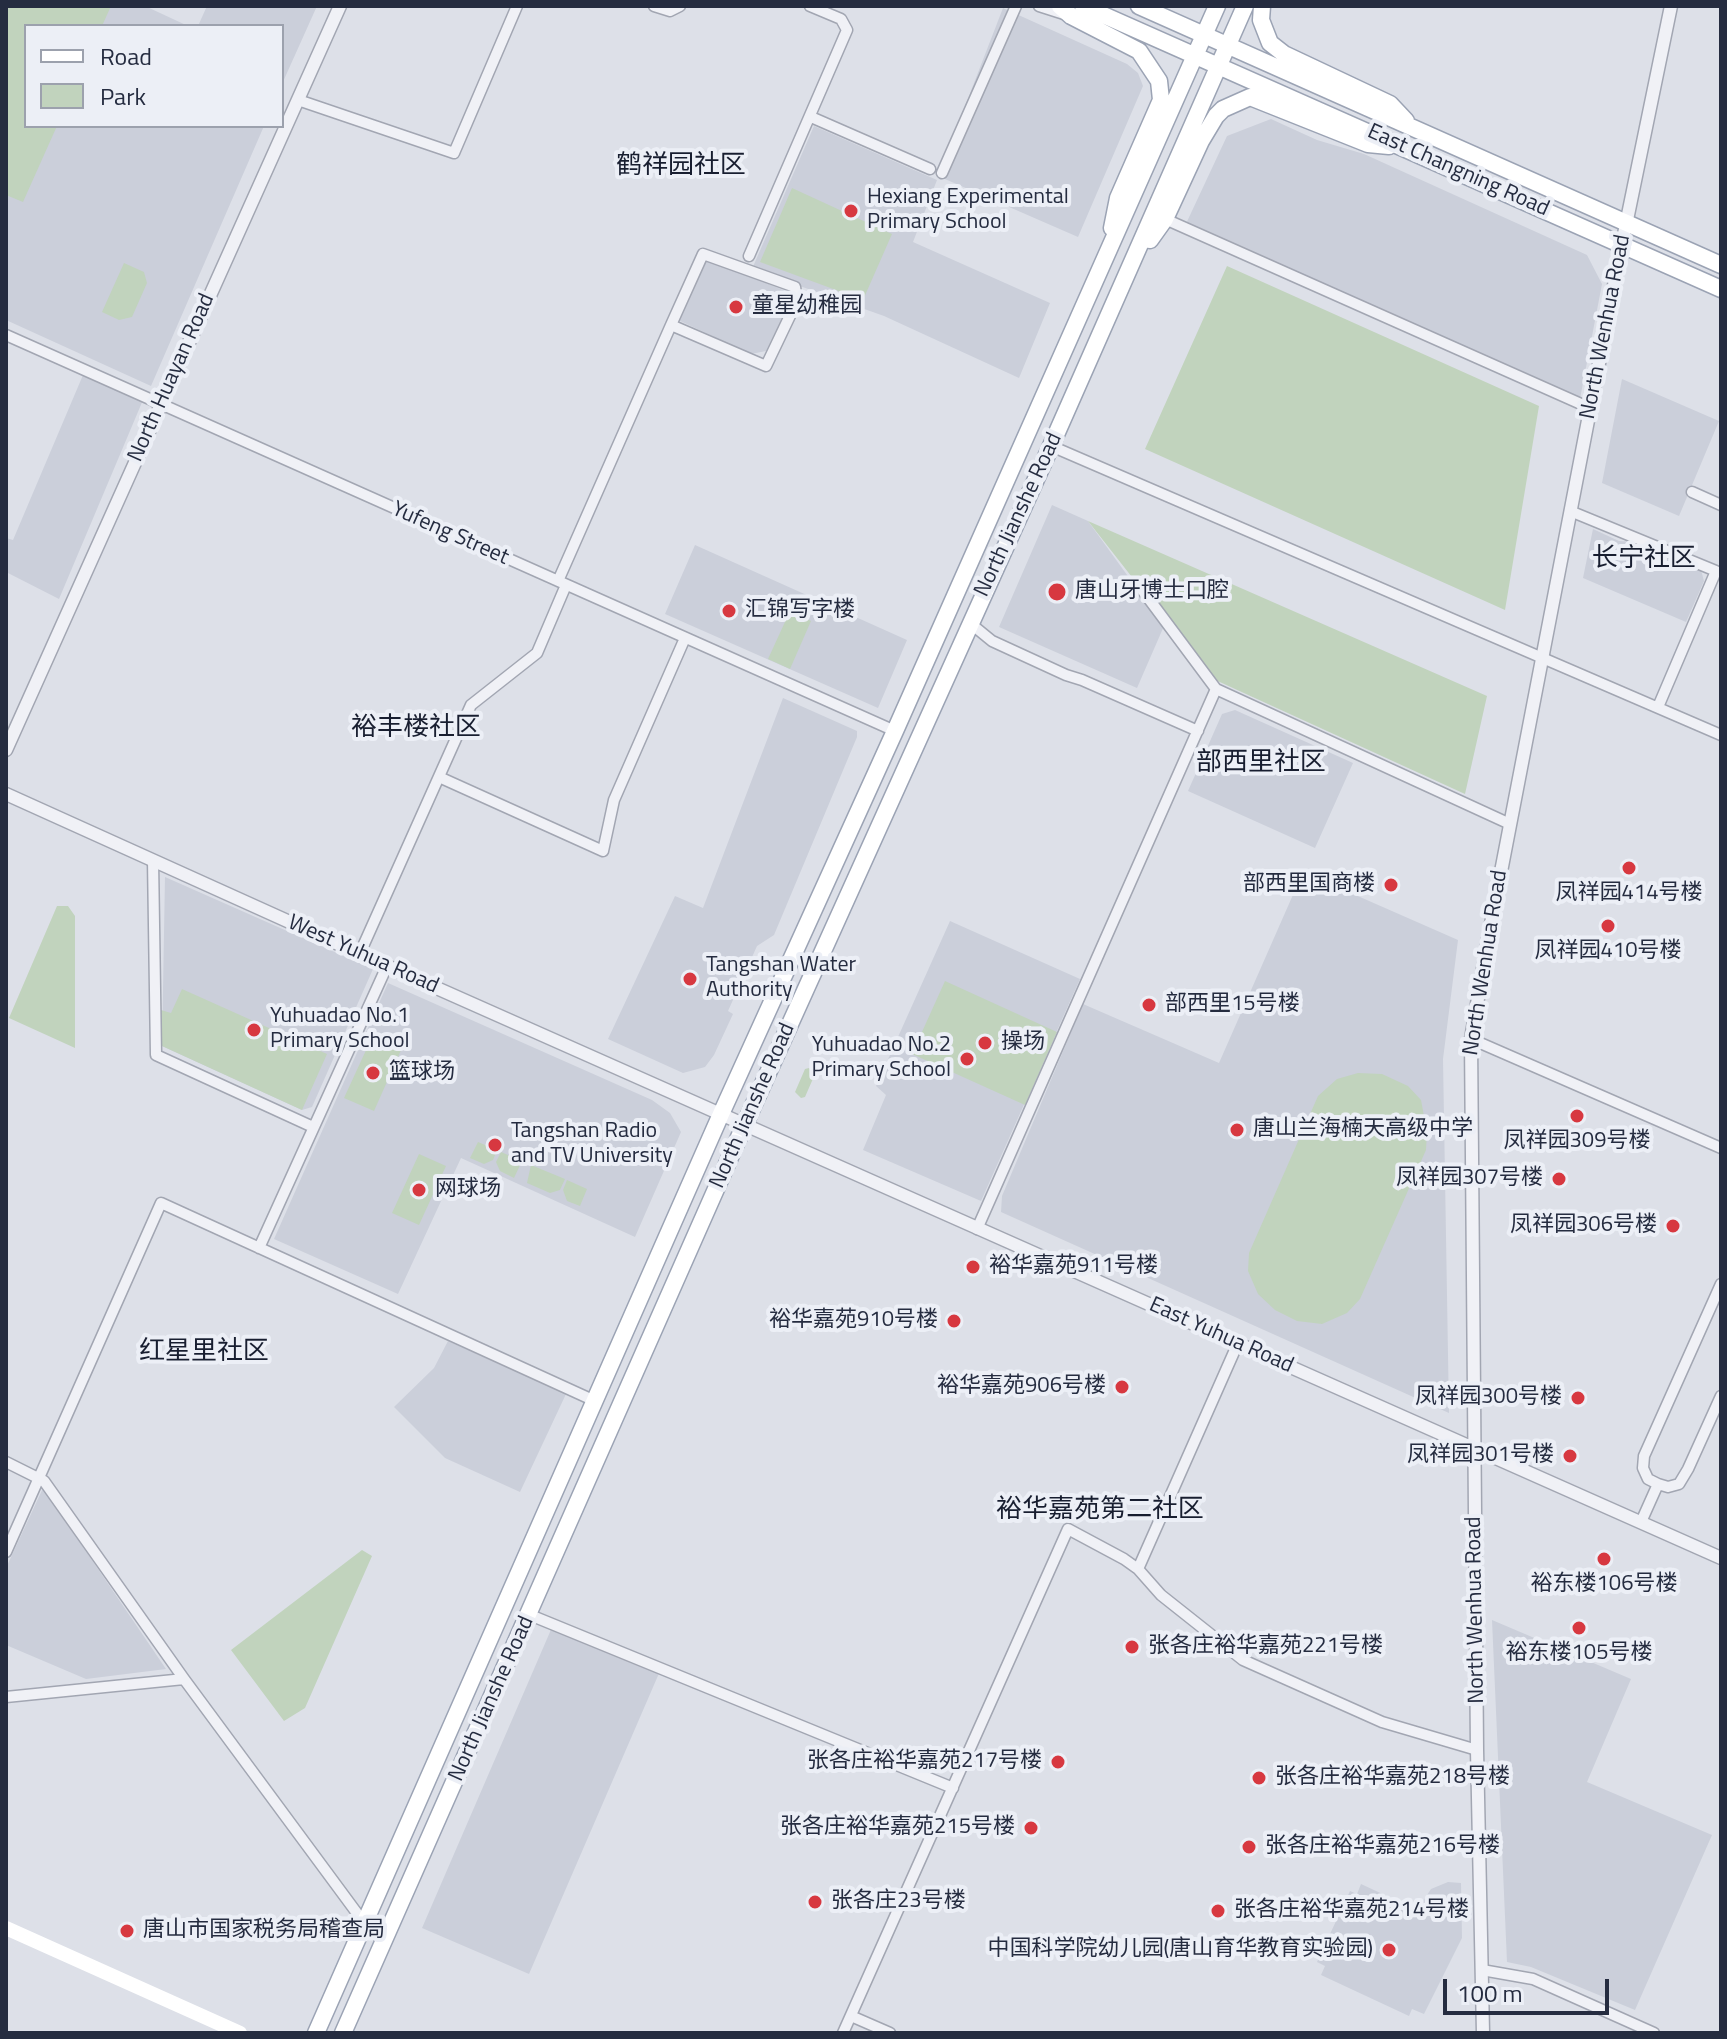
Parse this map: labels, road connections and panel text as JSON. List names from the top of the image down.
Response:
{
  "streets": {
    "main road": ["East Changning Road", "North Jianshe Road"],
    "street": [
      "North Wenhua Road",
      "North Huayan Road",
      "Yufeng Street",
      "West Yuhua Road",
      "East Yuhua Road"
    ]
  },
  "crossings": [
    ["East Changning Road", "North Wenhua Road"],
    ["East Changning Road", "North Jianshe Road"],
    ["North Wenhua Road", "East Yuhua Road"],
    ["North Huayan Road", "Yufeng Street"],
    ["North Jianshe Road", "Yufeng Street"],
    ["North Jianshe Road", "West Yuhua Road"],
    ["North Jianshe Road", "East Yuhua Road"],
    ["West Yuhua Road", "East Yuhua Road"]
  ],
  "districts": [
    "鹤祥园社区",
    "长宁社区",
    "裕丰楼社区",
    "部西里社区",
    "红星里社区",
    "裕华嘉苑第二社区"
  ],
  "places": [
    "Hexiang Experimental Primary School",
    "童星幼稚园",
    "唐山牙博士口腔",
    "汇锦写字楼",
    "凤祥园414号楼",
    "部西里国商楼",
    "凤祥园410号楼",
    "Tangshan Water Authority",
    "部西里15号楼",
    "Yuhuadao No.1 Primary School",
    "操场",
    "Yuhuadao No.2 Primary School",
    "篮球场",
    "凤祥园309号楼",
    "唐山兰海楠天高级中学",
    "Tangshan Radio and TV University",
    "凤祥园307号楼",
    "网球场",
    "凤祥园306号楼",
    "裕华嘉苑911号楼",
    "裕华嘉苑910号楼",
    "裕华嘉苑906号楼",
    "凤祥园300号楼",
    "凤祥园301号楼",
    "裕东楼106号楼",
    "裕东楼105号楼",
    "张各庄裕华嘉苑221号楼",
    "张各庄裕华嘉苑217号楼",
    "张各庄裕华嘉苑218号楼",
    "张各庄裕华嘉苑215号楼",
    "张各庄裕华嘉苑216号楼",
    "张各庄23号楼",
    "张各庄裕华嘉苑214号楼",
    "唐山市国家税务局稽查局",
    "中国科学院幼儿园(唐山育华教育实验园)"
  ],
  "legend": ["Road", "Park"],
  "scale_bar": "100 m"
}
